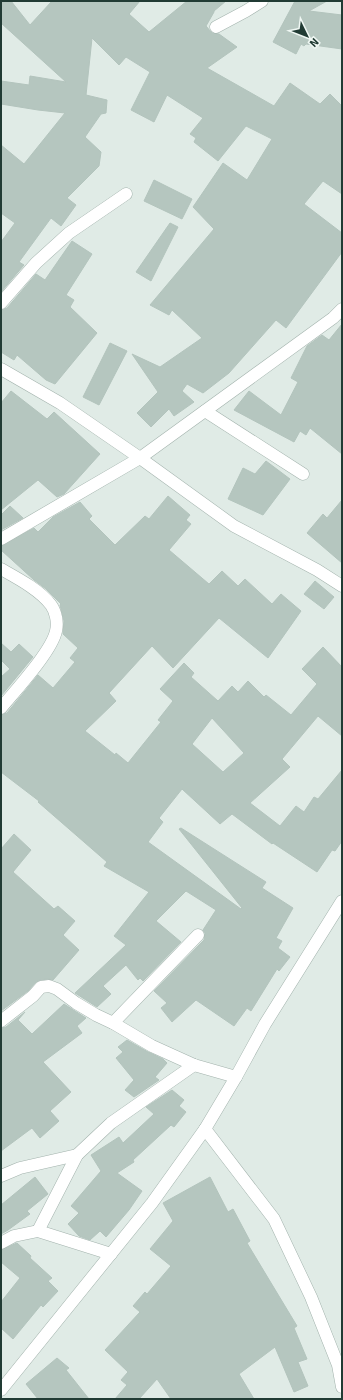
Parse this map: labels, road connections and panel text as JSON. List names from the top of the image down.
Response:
{
  "north": "bottom right"
}
